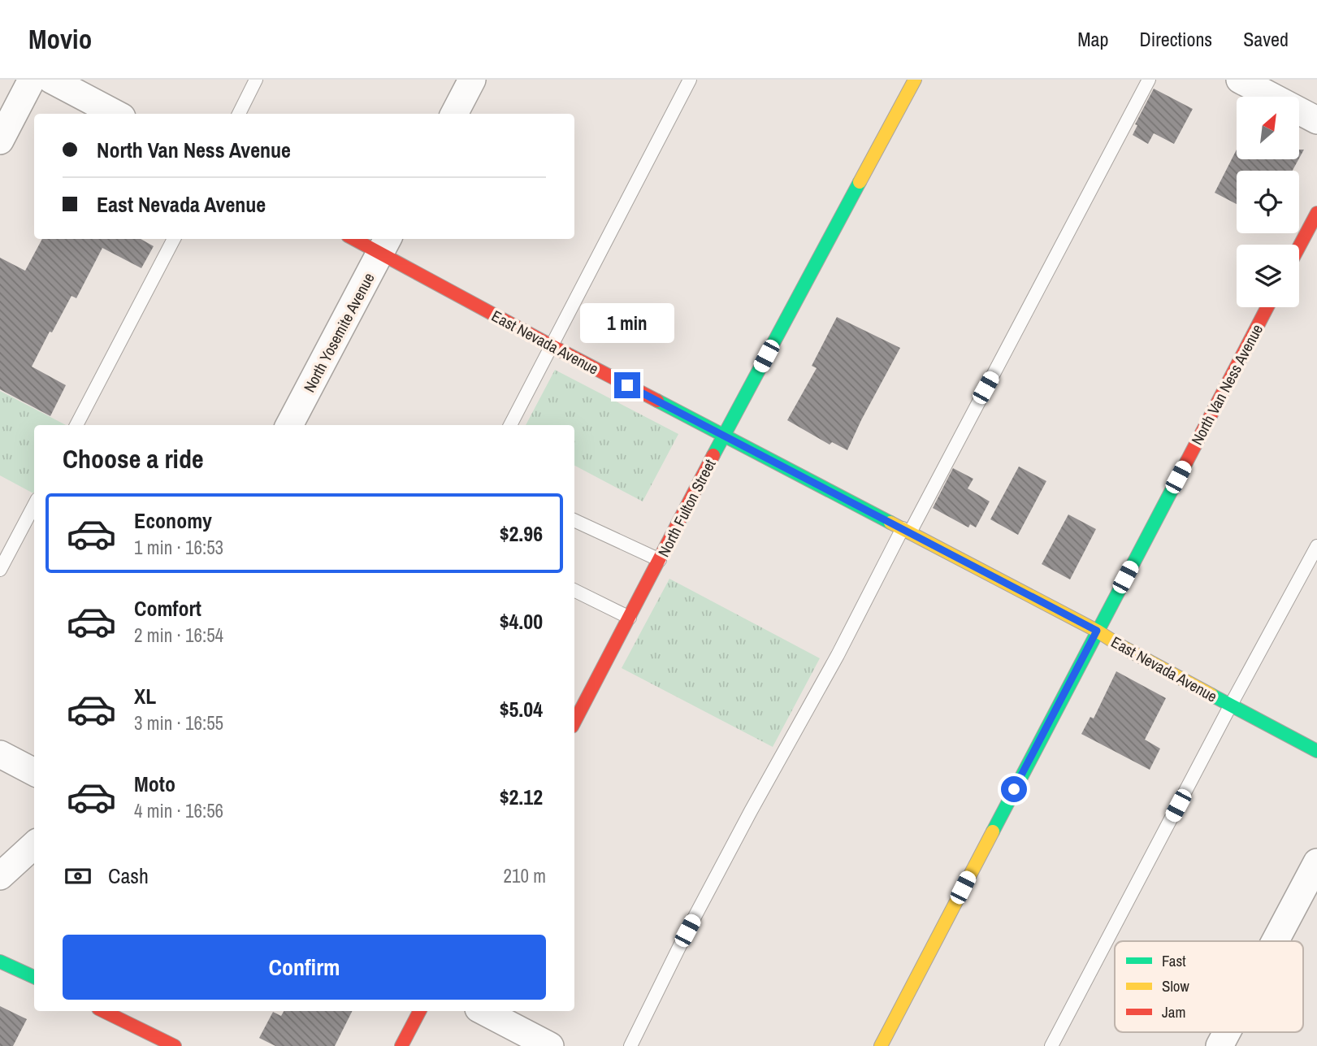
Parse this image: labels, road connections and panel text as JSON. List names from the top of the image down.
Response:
{
  "streets": {
    "main road": ["East Nevada Avenue", "North Van Ness Avenue", "North Fulton Street"],
    "street": ["North Yosemite Avenue"]
  },
  "crossings": [
    ["North Yosemite Avenue", "East Nevada Avenue"],
    ["East Nevada Avenue", "North Van Ness Avenue"],
    ["East Nevada Avenue", "North Fulton Street"]
  ],
  "legend": ["Fast", "Slow", "Jam"],
  "north": "top right",
  "page": {
    "header": "Movio",
    "nav": ["Map", "Directions", "Saved"],
    "banner": ["North Van Ness Avenue", "East Nevada Avenue"],
    "bubble": "1 min",
    "heading": "Choose a ride",
    "list": [
      {
        "name": "Economy",
        "note": "1 min · 16:53",
        "value": "$2.96"
      },
      {
        "name": "Comfort",
        "note": "2 min · 16:54",
        "value": "$4.00"
      },
      {
        "name": "XL",
        "note": "3 min · 16:55",
        "value": "$5.04"
      },
      {
        "name": "Moto",
        "note": "4 min · 16:56",
        "value": "$2.12"
      }
    ],
    "pay": ["Cash", "210 m"],
    "buttons": "Confirm"
  }
}
